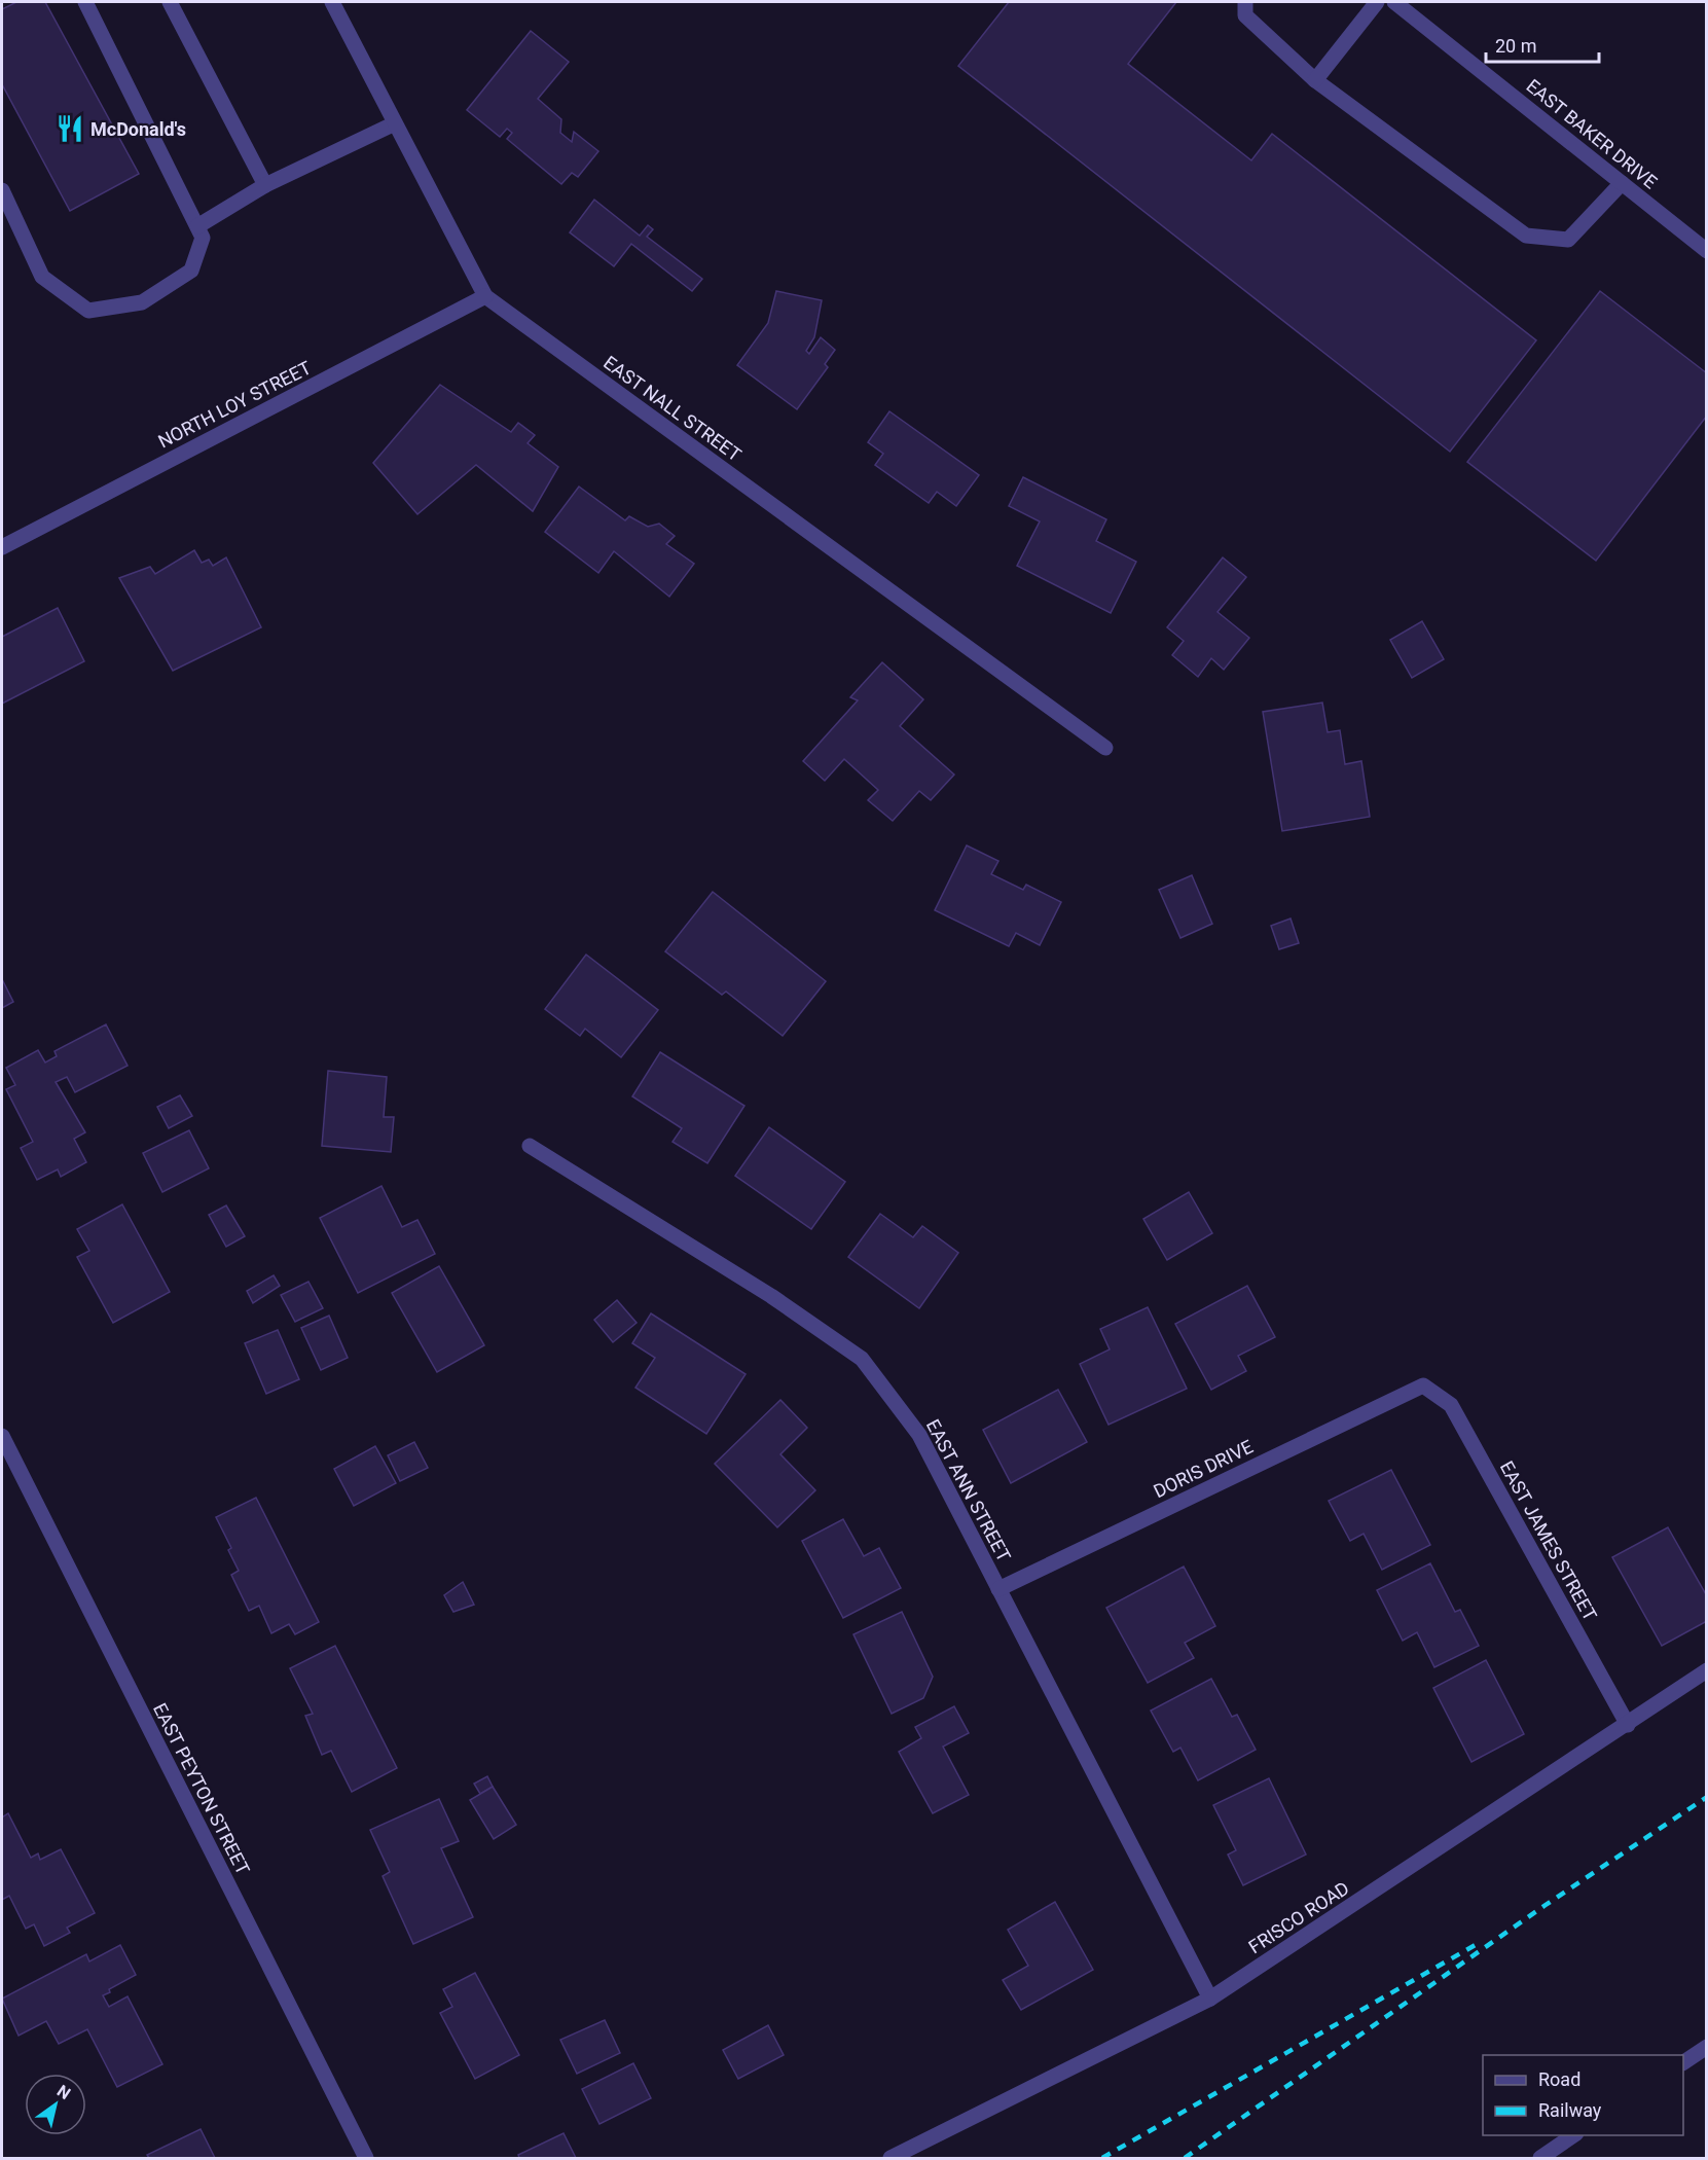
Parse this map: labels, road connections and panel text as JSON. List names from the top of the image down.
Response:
{
  "streets": {
    "street": [
      "EAST BAKER DRIVE",
      "NORTH LOY STREET",
      "EAST NALL STREET",
      "DORIS DRIVE",
      "EAST ANN STREET",
      "EAST JAMES STREET",
      "EAST PEYTON STREET",
      "FRISCO ROAD"
    ]
  },
  "crossings": [
    ["NORTH LOY STREET", "EAST NALL STREET"],
    ["DORIS DRIVE", "EAST ANN STREET"],
    ["DORIS DRIVE", "EAST JAMES STREET"],
    ["EAST ANN STREET", "FRISCO ROAD"],
    ["EAST JAMES STREET", "FRISCO ROAD"]
  ],
  "places": {
    "restaurant": ["McDonald's"]
  },
  "legend": ["Road", "Railway"],
  "scale_bar": "20 m",
  "north": "top right"
}
